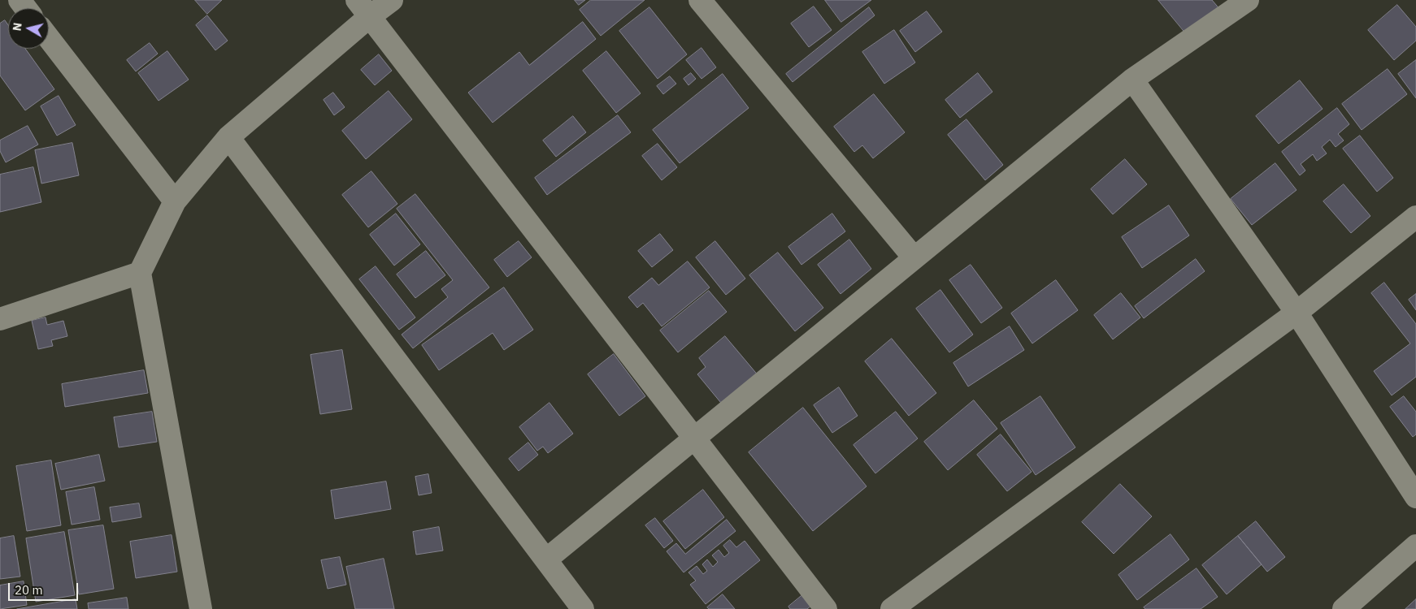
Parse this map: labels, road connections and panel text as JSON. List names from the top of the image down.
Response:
{
  "scale_bar": "20 m",
  "north": "left"
}
